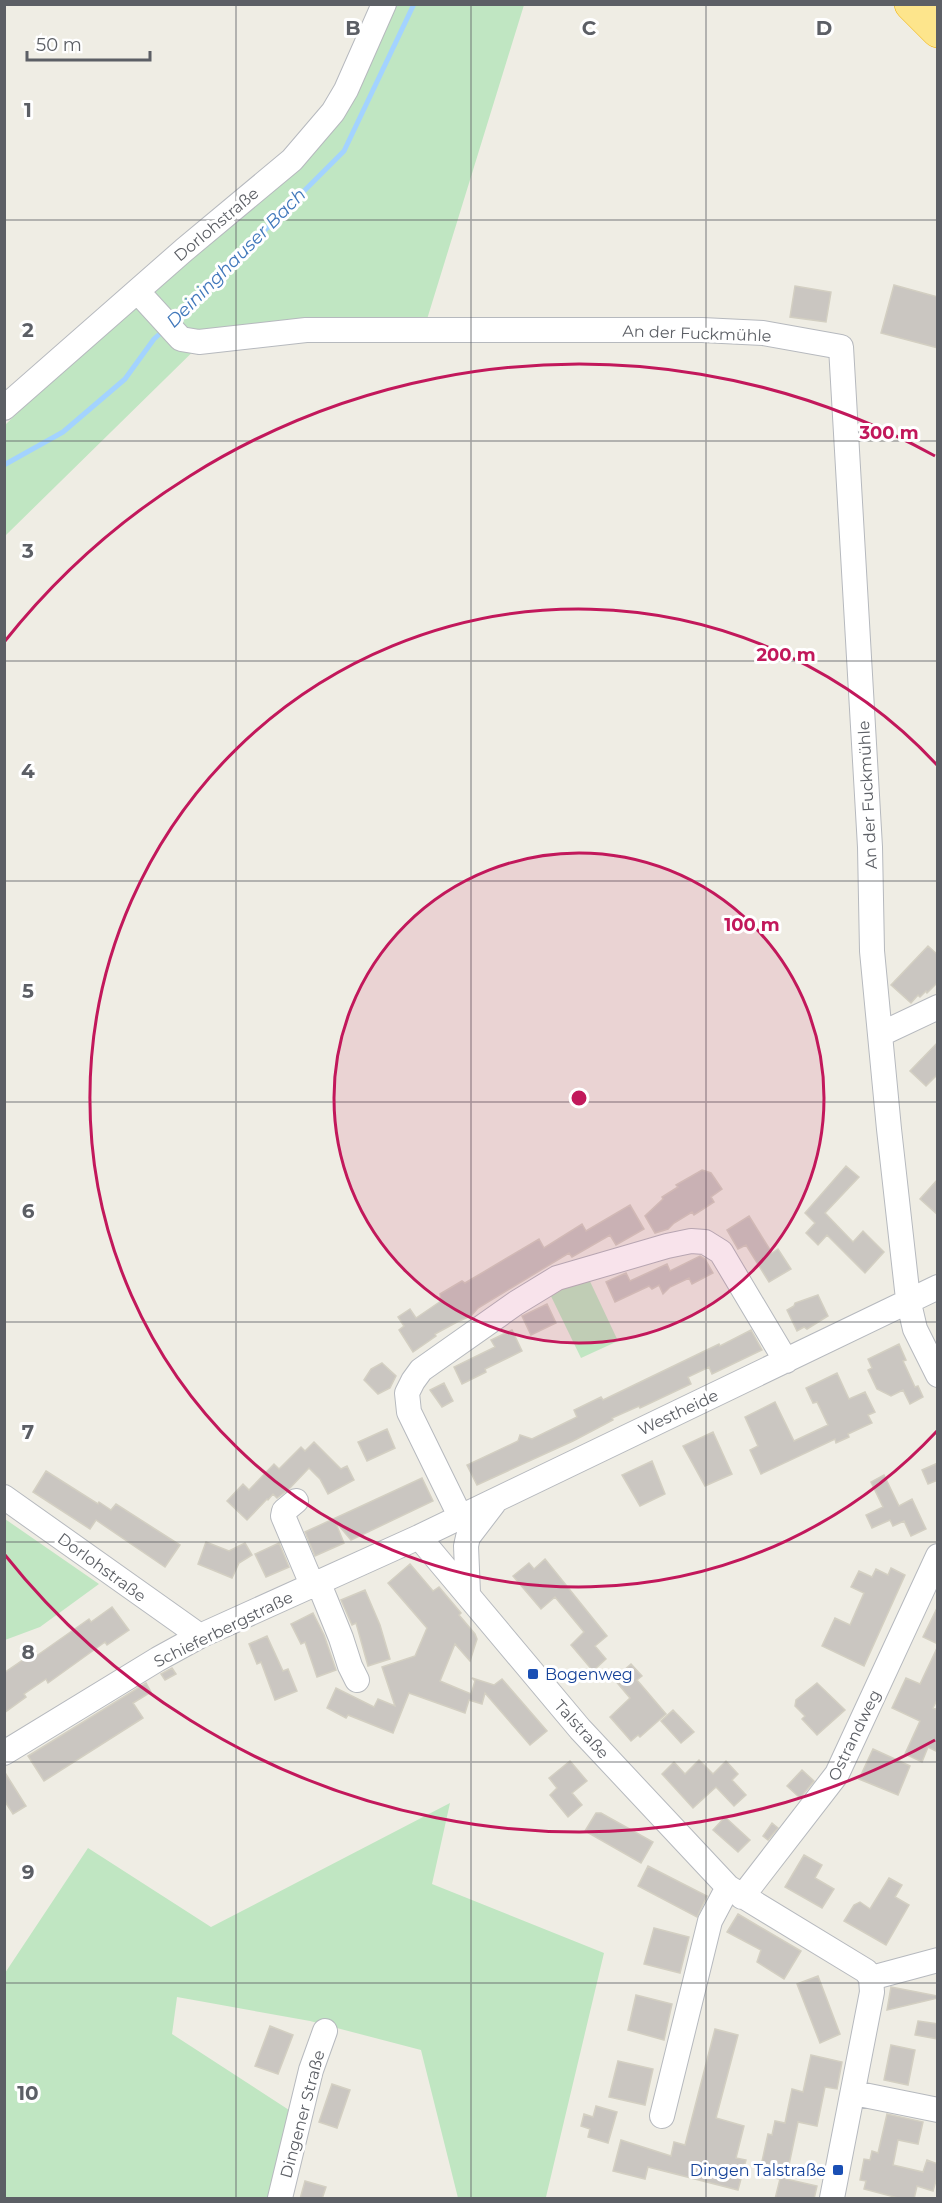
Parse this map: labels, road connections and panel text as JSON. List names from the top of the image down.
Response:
{
  "streets": {
    "street": [
      "Dorlohstraße",
      "An der Fuckmühle",
      "Westheide",
      "Schieferbergstraße",
      "Talstraße",
      "Ostrandweg",
      "Dingener Straße"
    ]
  },
  "crossings": [
    ["Dorlohstraße", "An der Fuckmühle"],
    ["Dorlohstraße", "Schieferbergstraße"],
    ["An der Fuckmühle", "Westheide"],
    ["Westheide", "Schieferbergstraße"],
    ["Westheide", "Talstraße"],
    ["Schieferbergstraße", "Talstraße"],
    ["Talstraße", "Ostrandweg"]
  ],
  "water": ["Deininghauser Bach"],
  "places": {
    "transit": ["Bogenweg", "Dingen Talstraße"]
  },
  "scale_bar": "50 m",
  "grid": {
    "columns": ["B", "C", "D"],
    "rows": [
      "1",
      "2",
      "3",
      "4",
      "5",
      "6",
      "7",
      "8",
      "9",
      "10"
    ]
  },
  "rings": ["300 m", "200 m", "100 m"]
}
